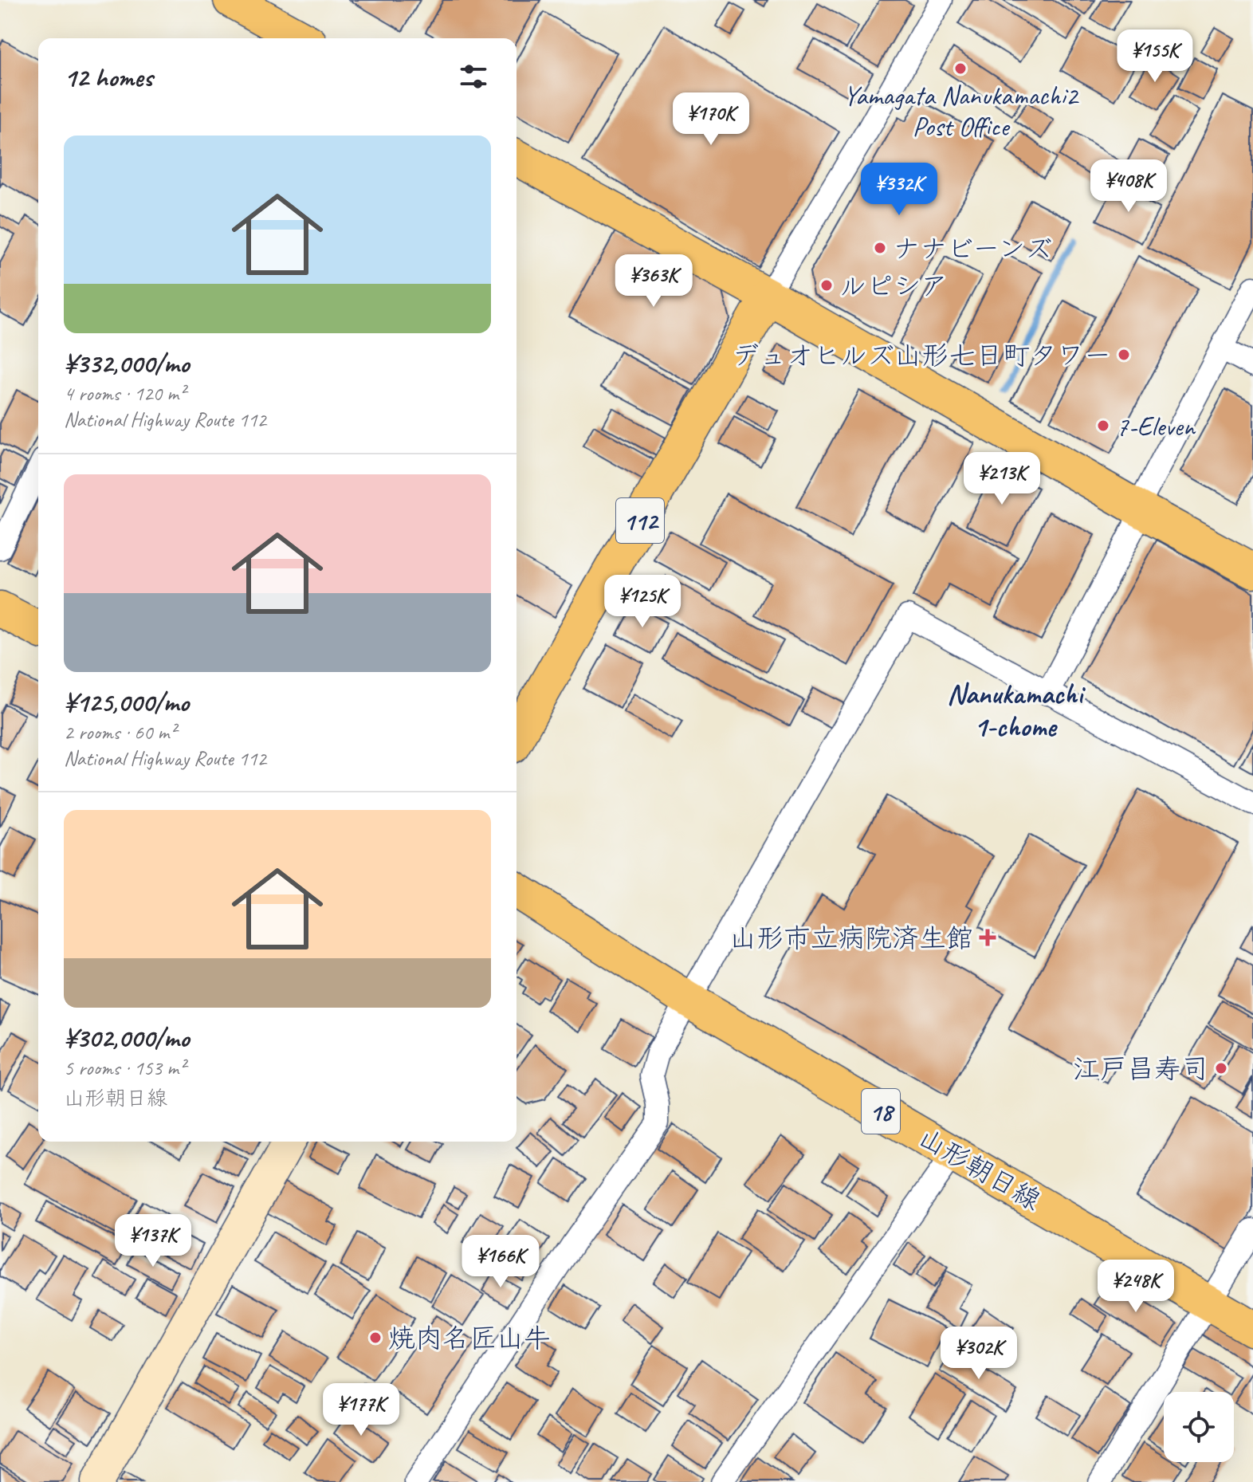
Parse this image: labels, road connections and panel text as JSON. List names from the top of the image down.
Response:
{
  "streets": {
    "main road": ["112", "18", "山形朝日線"]
  },
  "districts": ["Nanukamachi 1-chome"],
  "places": {
    "other": [
      "Yamagata Nanukamachi2 Post Office",
      "ナナビーンズ",
      "ルピシア",
      "デュオヒルズ山形七日町タワー",
      "7-Eleven",
      "江戸昌寿司",
      "焼肉名匠山牛"
    ],
    "health": ["山形市立病院済生館"]
  },
  "page": {
    "price": [
      "¥155K",
      "¥170K",
      "¥408K",
      "¥332K",
      "¥363K",
      "¥213K",
      "¥125K",
      "¥137K",
      "¥166K",
      "¥248K",
      "¥302K",
      "¥177K"
    ],
    "heading": "12 homes",
    "list": [
      {
        "name": "¥332,000/mo",
        "note": "4 rooms · 120 m² · National Highway Route 112"
      },
      {
        "name": "¥125,000/mo",
        "note": "2 rooms · 60 m² · National Highway Route 112"
      },
      {
        "name": "¥302,000/mo",
        "note": "5 rooms · 153 m² · 山形朝日線"
      }
    ]
  }
}
